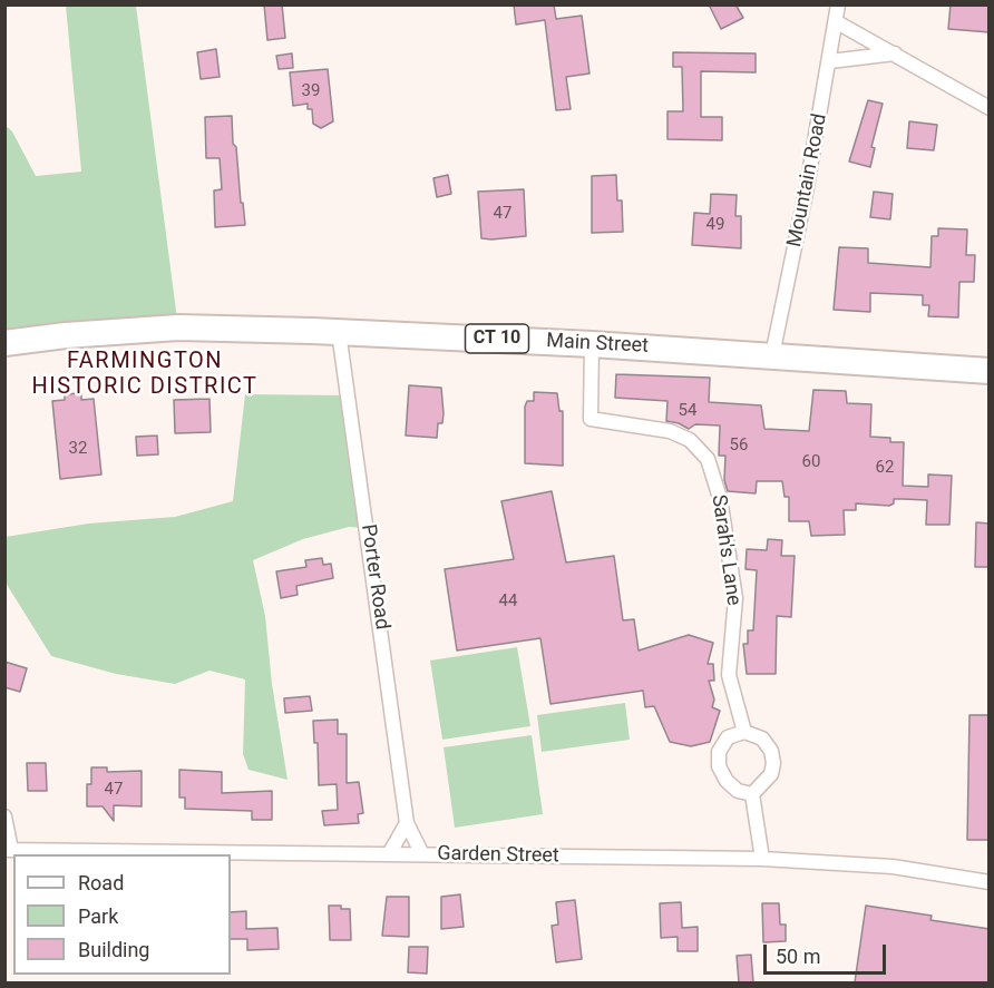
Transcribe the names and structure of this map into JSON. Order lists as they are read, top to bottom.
{
  "streets": {
    "highway": ["CT 10", "Main Street"],
    "street": [
      "Mountain Road",
      "Sarah's Lane",
      "Porter Road",
      "Garden Street"
    ]
  },
  "crossings": [
    ["Mountain Road", "Main Street"],
    ["Main Street", "Sarah's Lane"],
    ["Main Street", "Porter Road"],
    ["Porter Road", "Garden Street"]
  ],
  "districts": ["FARMINGTON HISTORIC DISTRICT"],
  "house_numbers": [
    "39",
    "47",
    "49",
    "54",
    "56",
    "32",
    "60",
    "62",
    "44",
    "47"
  ],
  "legend": ["Road", "Park", "Building"],
  "scale_bar": "50 m"
}
